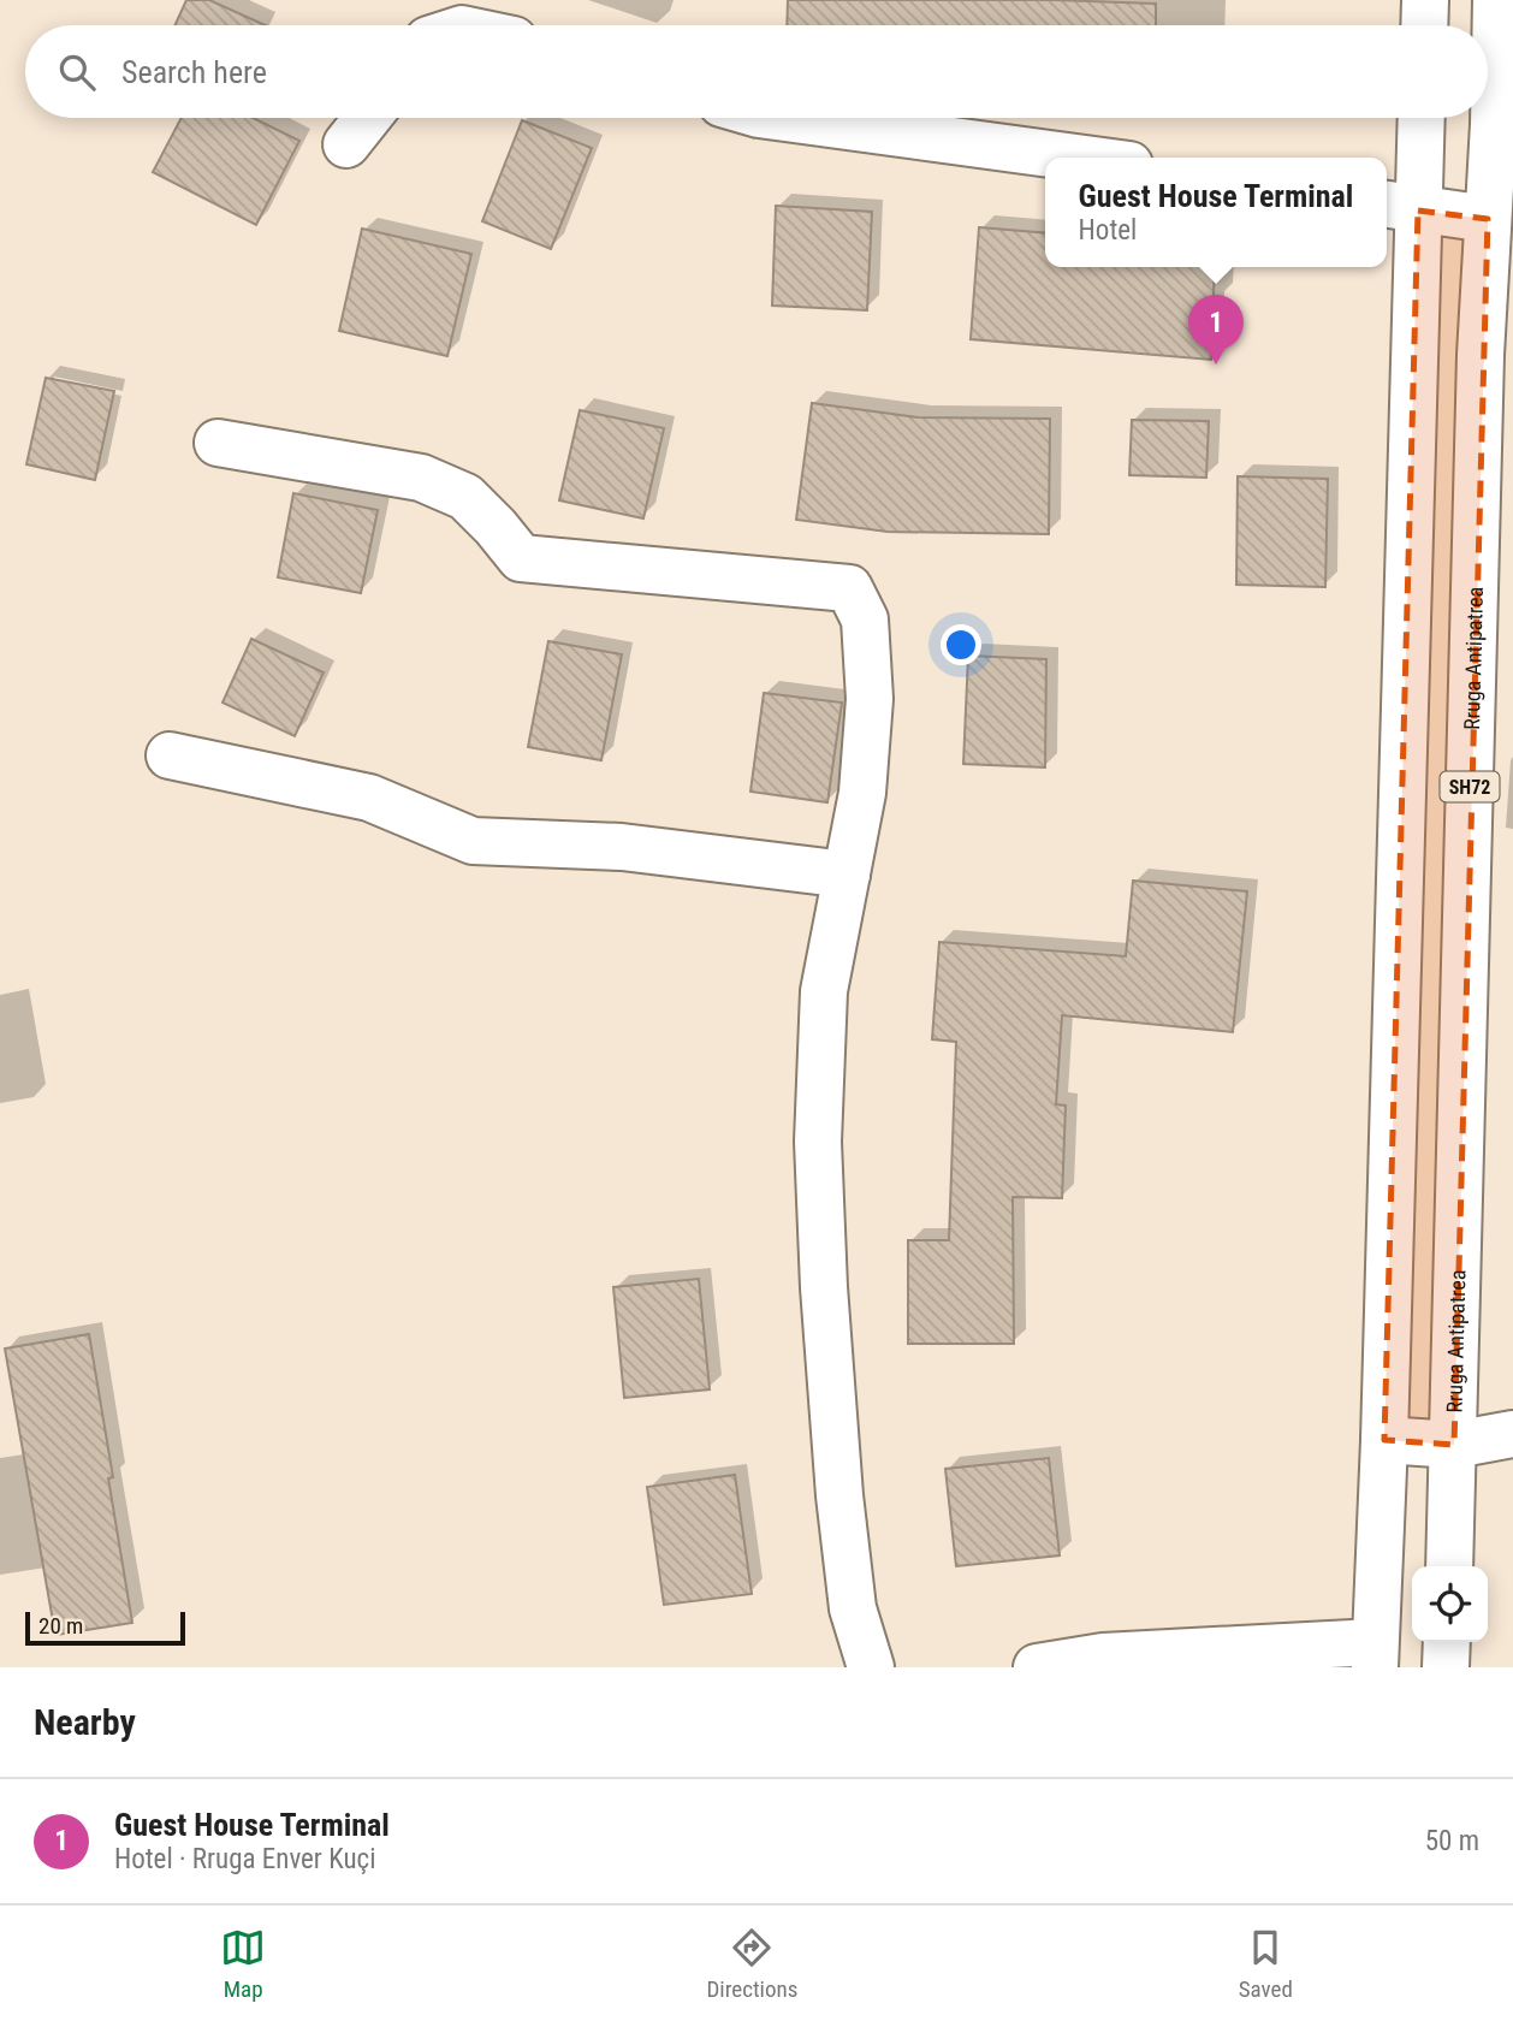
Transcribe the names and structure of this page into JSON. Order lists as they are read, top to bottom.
{
  "streets": {
    "street": ["Rruga Antipatrea", "SH72"]
  },
  "scale_bar": "20 m",
  "page": {
    "search": "Search here",
    "popup": ["Guest House Terminal", "Hotel"],
    "pins": "1",
    "scale": "20 m",
    "heading": "Nearby",
    "list": [
      {
        "mark": "1",
        "name": "Guest House Terminal",
        "note": "Hotel · Rruga Enver Kuçi",
        "value": "50 m"
      }
    ],
    "nav": ["Map", "Directions", "Saved"]
  }
}
